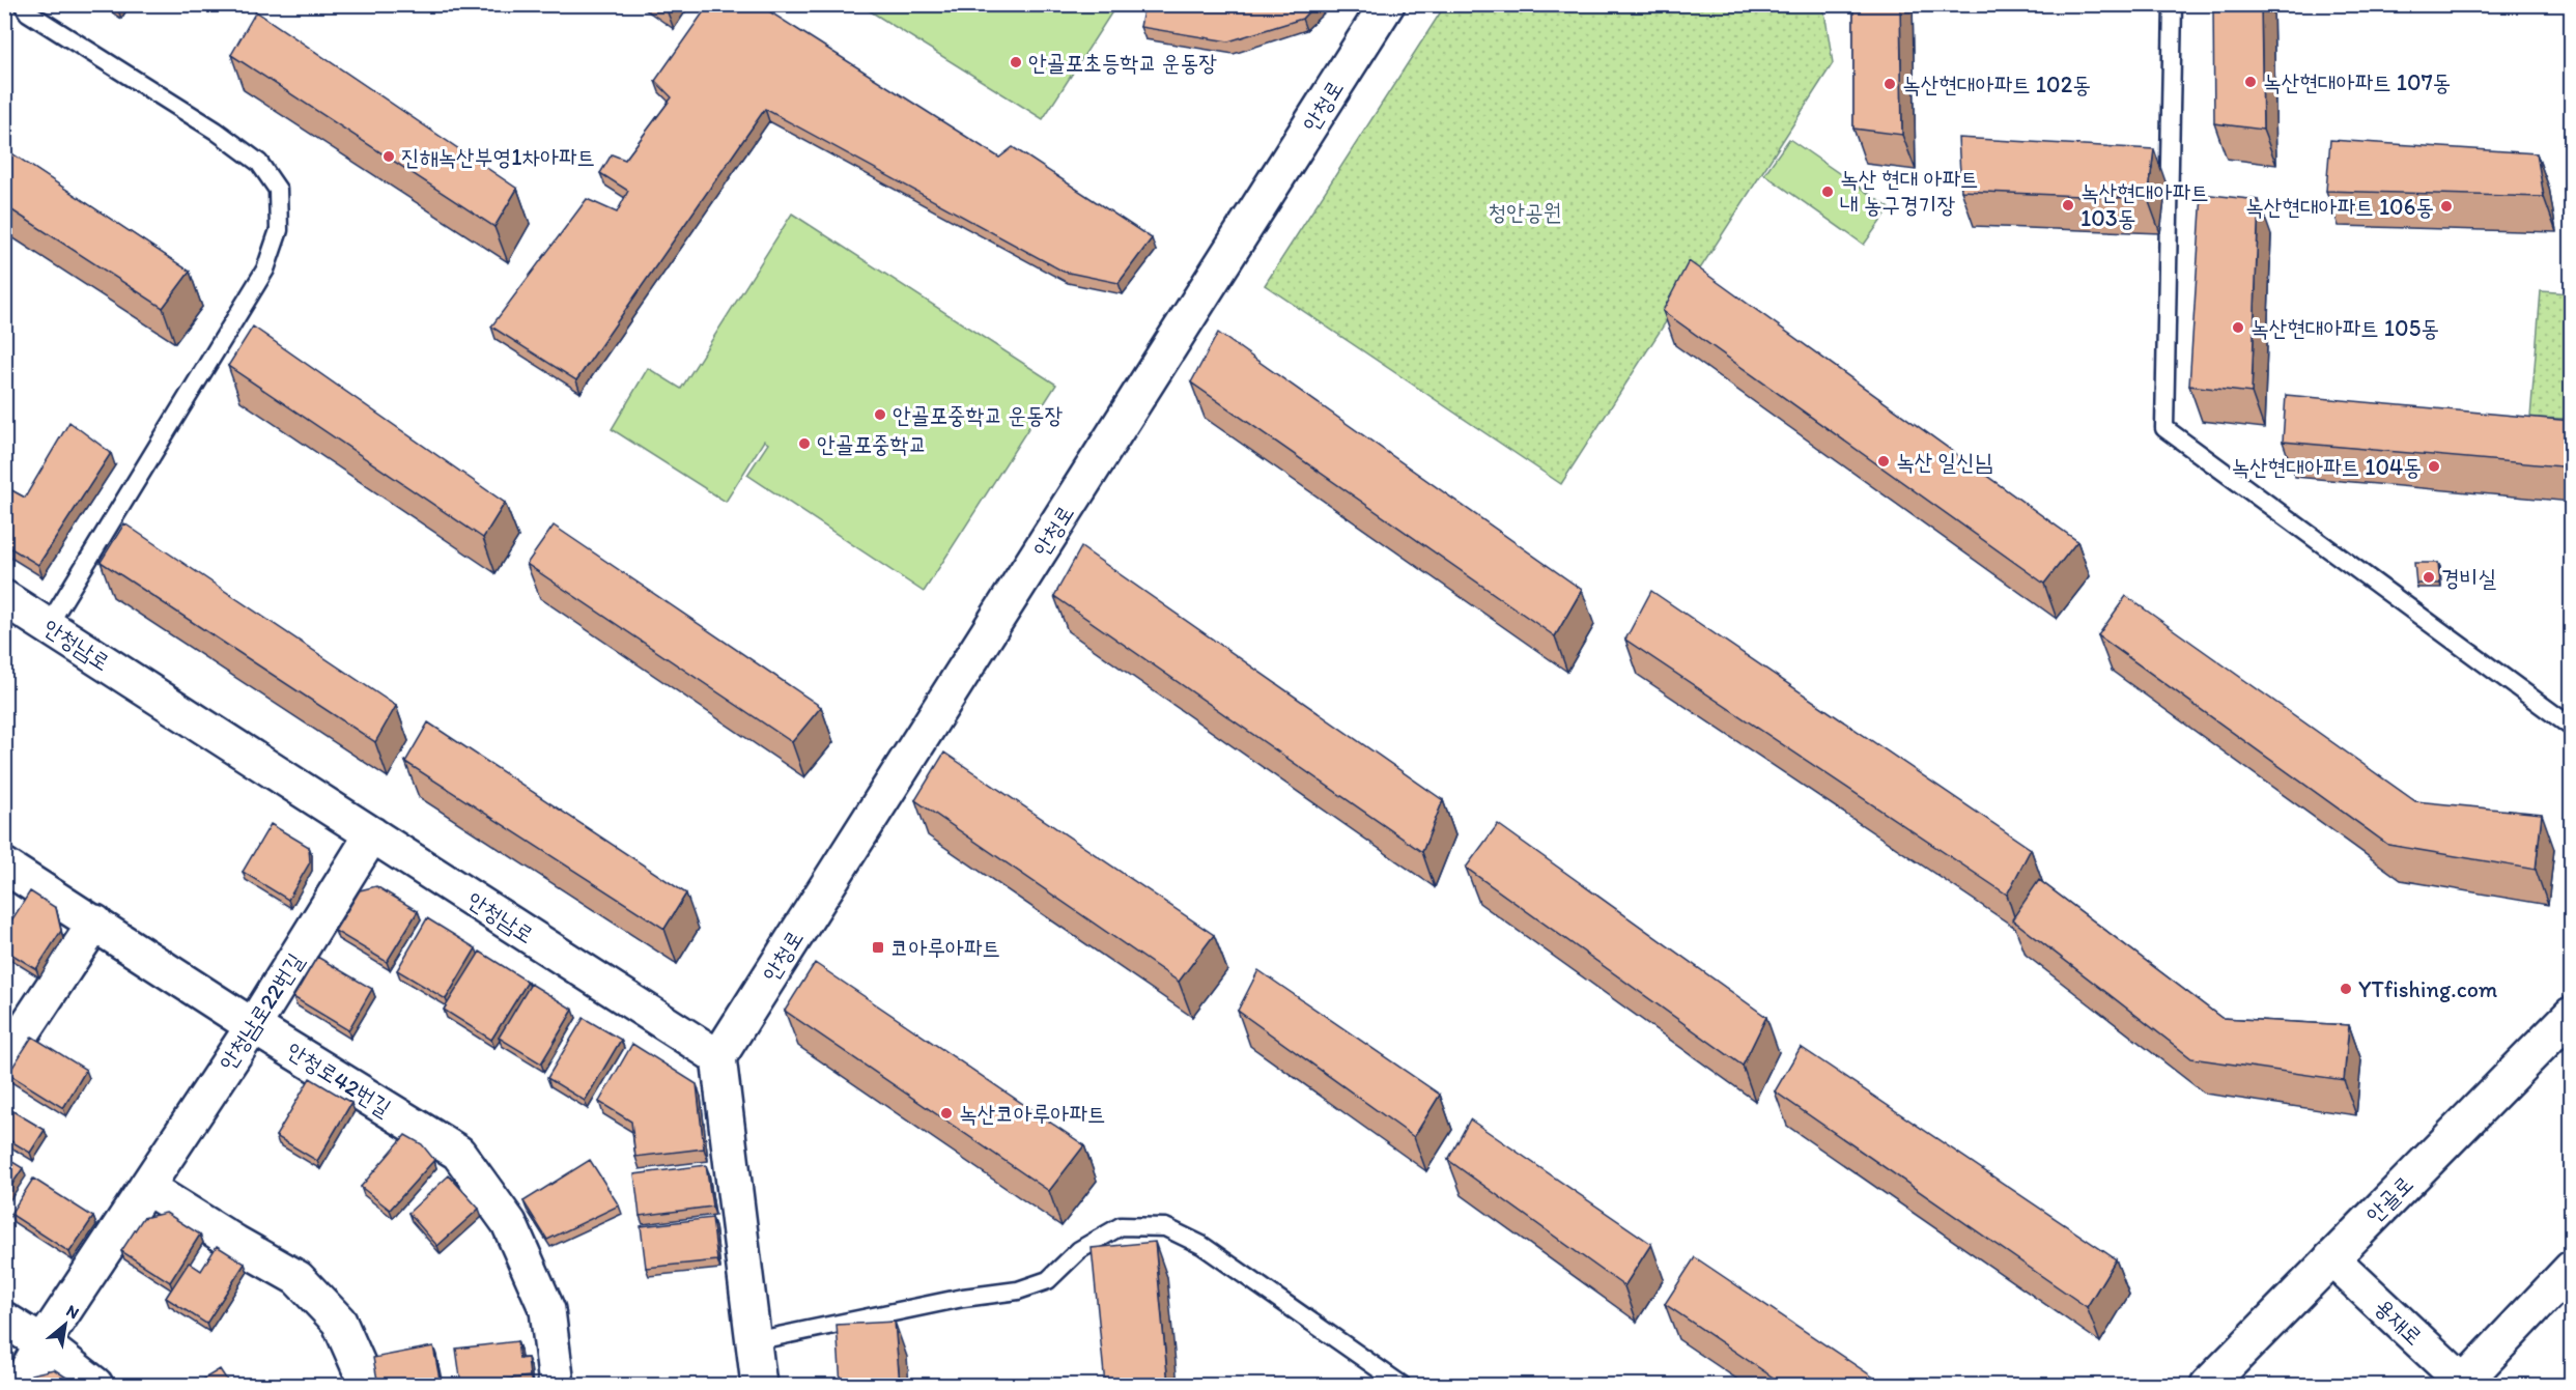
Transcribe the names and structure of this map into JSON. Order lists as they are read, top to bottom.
{
  "streets": {
    "street": [
      "안청로",
      "안청남로",
      "안청남로22번길",
      "안청로42번길",
      "안골로",
      "용재로"
    ]
  },
  "crossings": [
    ["안청로", "안청남로"],
    ["안청남로", "안청남로22번길"],
    ["안청남로22번길", "안청로42번길"],
    ["안골로", "용재로"]
  ],
  "parks": ["청안공원"],
  "places": {
    "other": [
      "안골포초등학교 운동장",
      "녹산현대아파트 107동",
      "녹산현대아파트 102동",
      "진해녹산부영1차아파트",
      "녹산 현대 아파트 내 농구경기장",
      "녹산현대아파트 103동",
      "녹산현대아파트 106동",
      "녹산현대아파트 105동",
      "안골포중학교 운동장",
      "안골포중학교",
      "녹산 일신님",
      "녹산현대아파트 104동",
      "경비실",
      "YTfishing.com",
      "녹산코아루아파트"
    ],
    "transit": ["코아루아파트"]
  },
  "north": "top right"
}
